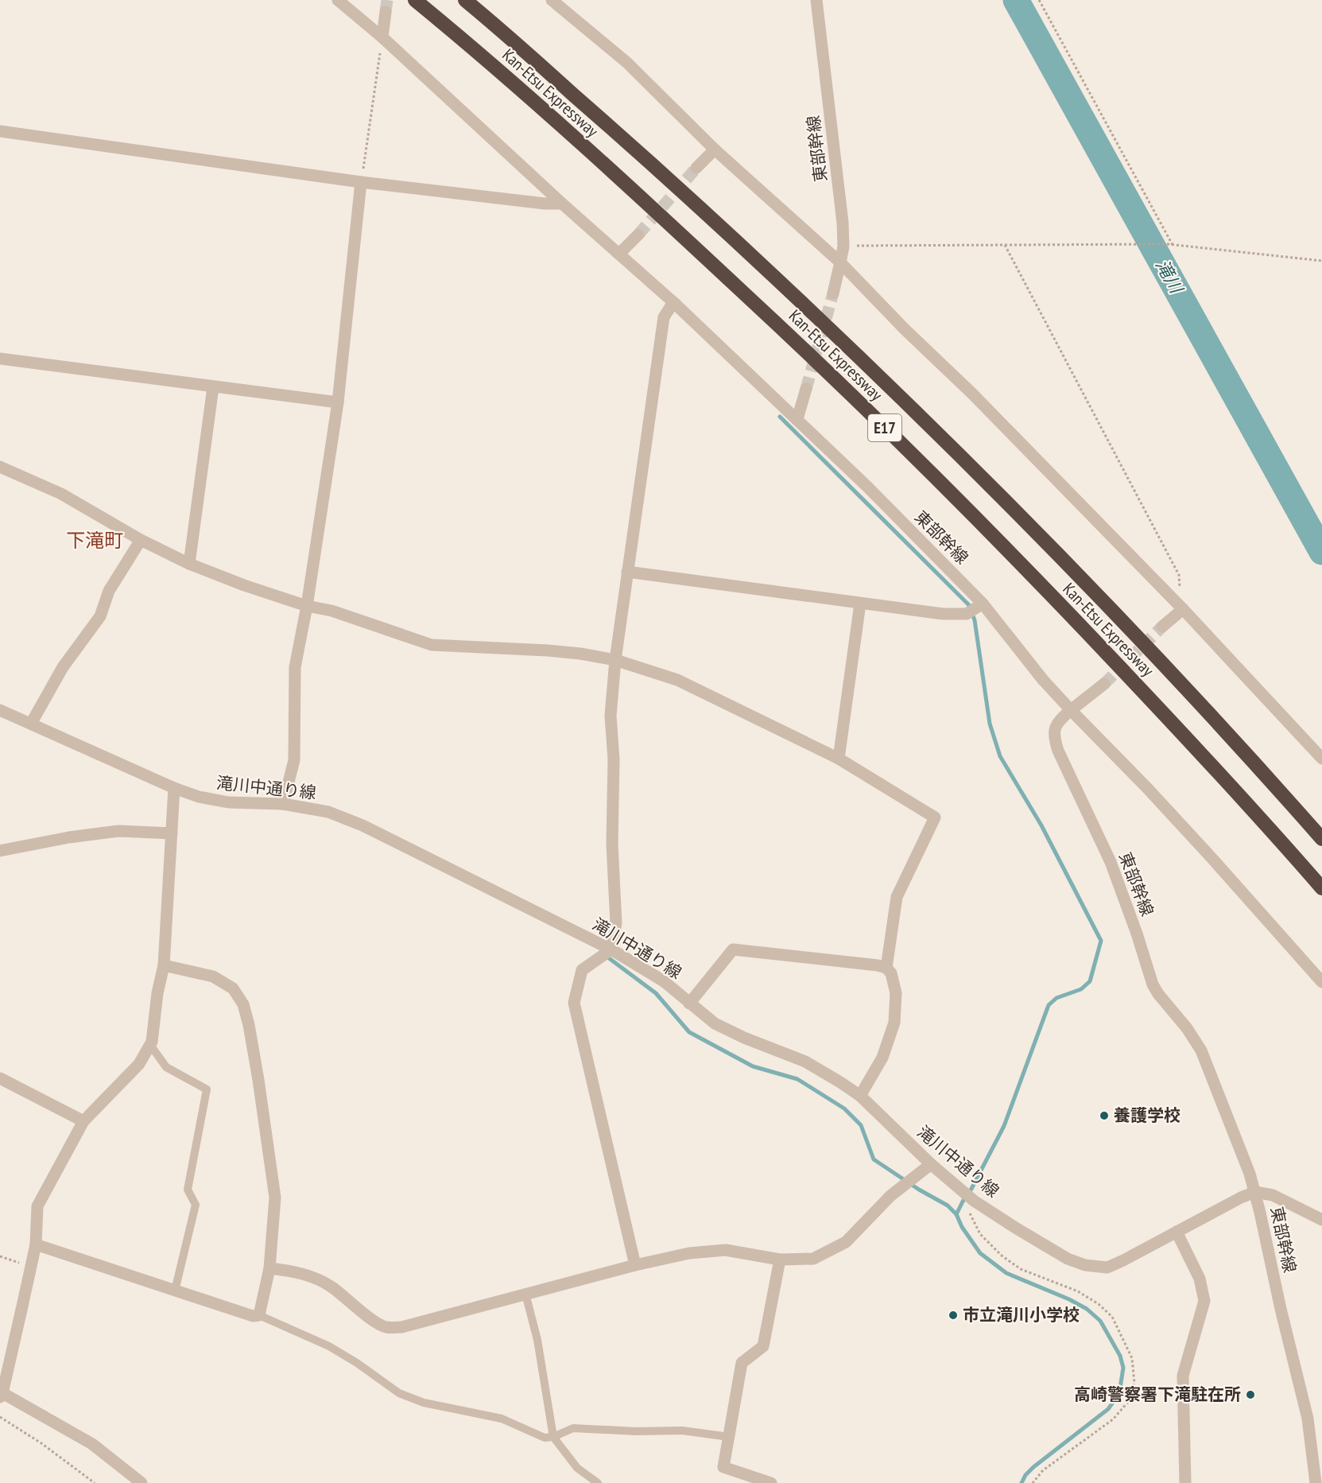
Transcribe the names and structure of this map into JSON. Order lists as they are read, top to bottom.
{
  "streets": {
    "highway": ["Kan-Etsu Expressway", "E17"],
    "street": ["東部幹線", "滝川中通り線"]
  },
  "crossings": [
    ["東部幹線", "滝川中通り線"]
  ],
  "districts": ["下滝町"],
  "water": ["滝川"],
  "places": ["養護学校", "市立滝川小学校", "高崎警察署下滝駐在所"]
}
